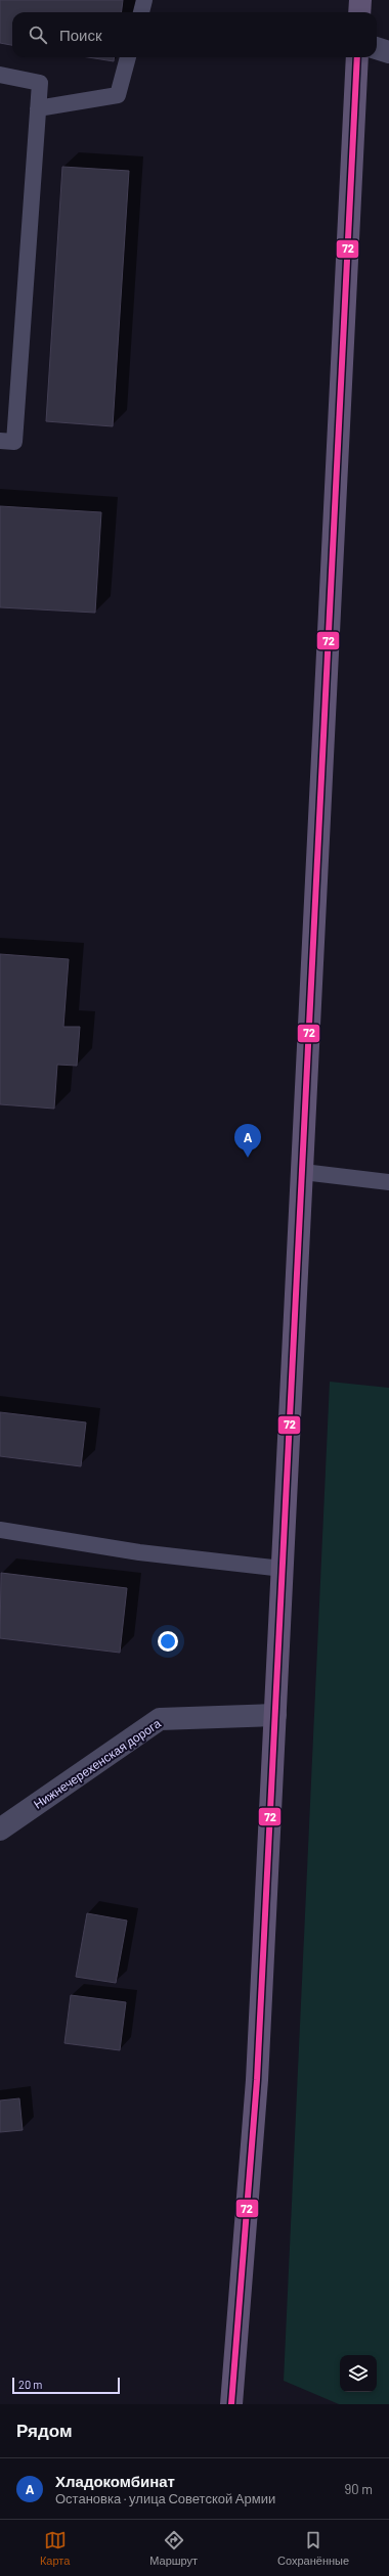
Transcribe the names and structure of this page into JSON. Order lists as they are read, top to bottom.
{
  "streets": {
    "street": ["Нижнечерехенская дорога"]
  },
  "lines": ["transit line 72"],
  "scale_bar": "20 m",
  "page": {
    "search": "Поиск",
    "pins": "A",
    "scale": "20 m",
    "heading": "Рядом",
    "list": [
      {
        "mark": "A",
        "name": "Хладокомбинат",
        "note": "Остановка · улица Советской Армии",
        "value": "90 m"
      }
    ],
    "nav": ["Карта", "Маршрут", "Сохранённые"]
  }
}
